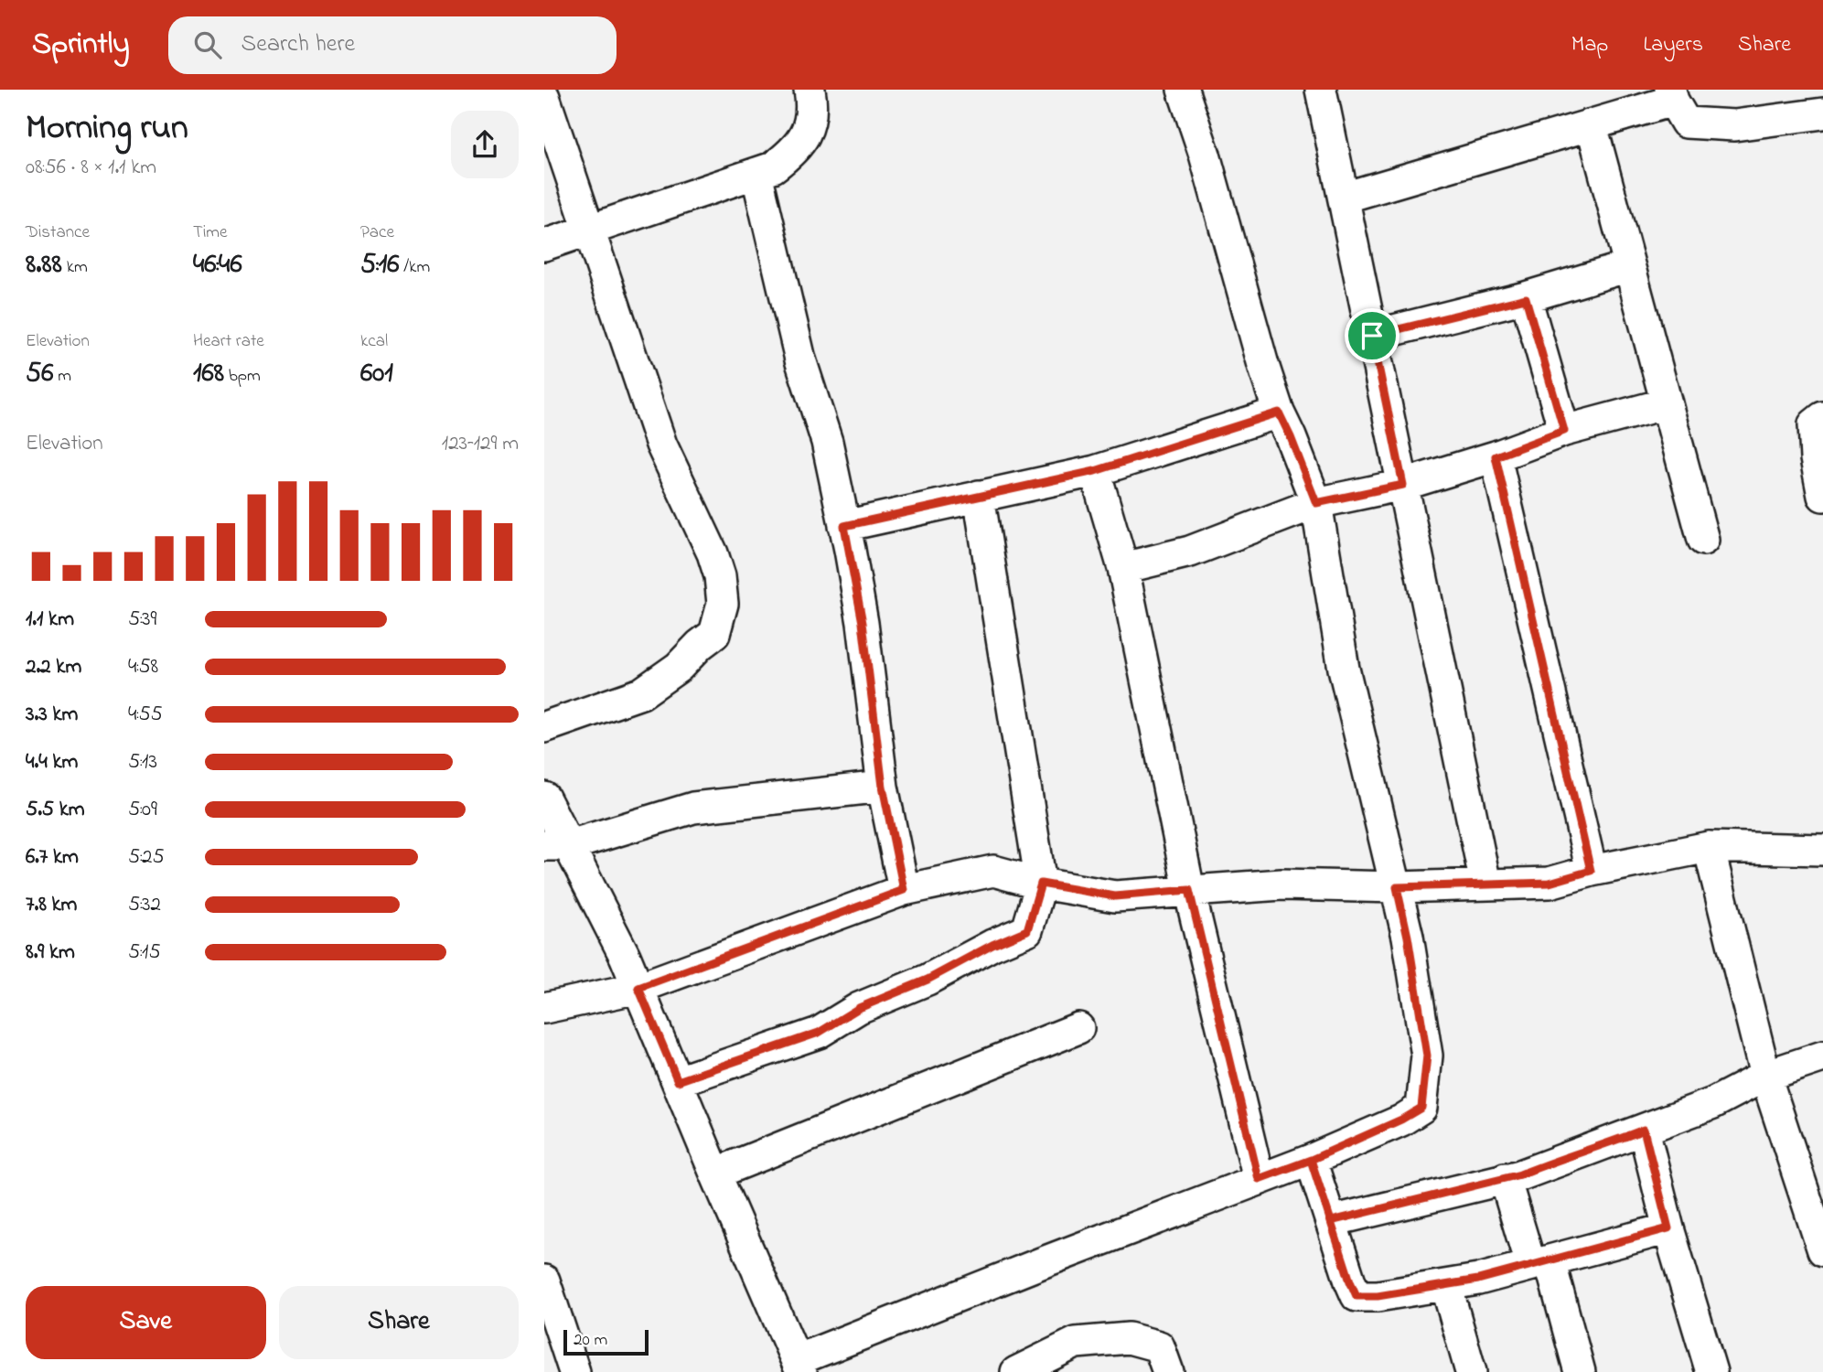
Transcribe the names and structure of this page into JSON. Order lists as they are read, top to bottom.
{
  "scale_bar": "20 m",
  "page": {
    "header": "Sprintly",
    "search": "Search here",
    "nav": ["Map", "Layers", "Share"],
    "heading": ["Morning run", "08:56 · 8 × 1.1 km"],
    "stats": [
      ["Distance", "8.88 km"],
      ["Time", "46:46"],
      ["Pace", "5:16 /km"],
      ["Elevation", "56 m"],
      ["Heart rate", "168 bpm"],
      ["kcal", "601"]
    ],
    "chart": ["Elevation", "123–129 m"],
    "list": [
      {
        "name": "1.1 km",
        "note": "5:39"
      },
      {
        "name": "2.2 km",
        "note": "4:58"
      },
      {
        "name": "3.3 km",
        "note": "4:55"
      },
      {
        "name": "4.4 km",
        "note": "5:13"
      },
      {
        "name": "5.5 km",
        "note": "5:09"
      },
      {
        "name": "6.7 km",
        "note": "5:25"
      },
      {
        "name": "7.8 km",
        "note": "5:32"
      },
      {
        "name": "8.9 km",
        "note": "5:15"
      }
    ],
    "buttons": ["Save", "Share"],
    "scale": "20 m"
  }
}
